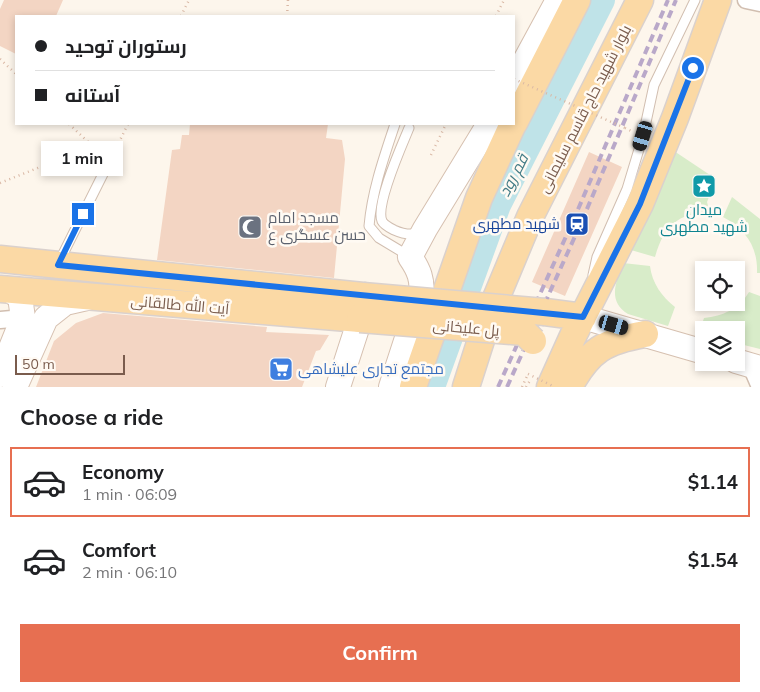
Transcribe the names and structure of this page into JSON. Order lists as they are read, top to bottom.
{
  "streets": {
    "main road": ["بلوار شهید حاج قاسم سلیمانی", "آیت الله طالقانی", "پل علیخانی"]
  },
  "crossings": [
    ["آیت الله طالقانی", "پل علیخانی"]
  ],
  "water": ["قم رود"],
  "places": {
    "place": ["میدان شهید مطهری"],
    "station": ["شهید مطهری"],
    "mosque": ["مسجد امام حسن عسگری ع"],
    "supermarket": ["مجتمع تجاری علیشاهی"]
  },
  "scale_bar": "50 m",
  "page": {
    "banner": ["رستوران توحید", "آستانه"],
    "bubble": "1 min",
    "scale": "50 m",
    "heading": "Choose a ride",
    "list": [
      {
        "name": "Economy",
        "note": "1 min · 06:09",
        "value": "$1.14"
      },
      {
        "name": "Comfort",
        "note": "2 min · 06:10",
        "value": "$1.54"
      }
    ],
    "buttons": "Confirm"
  }
}
